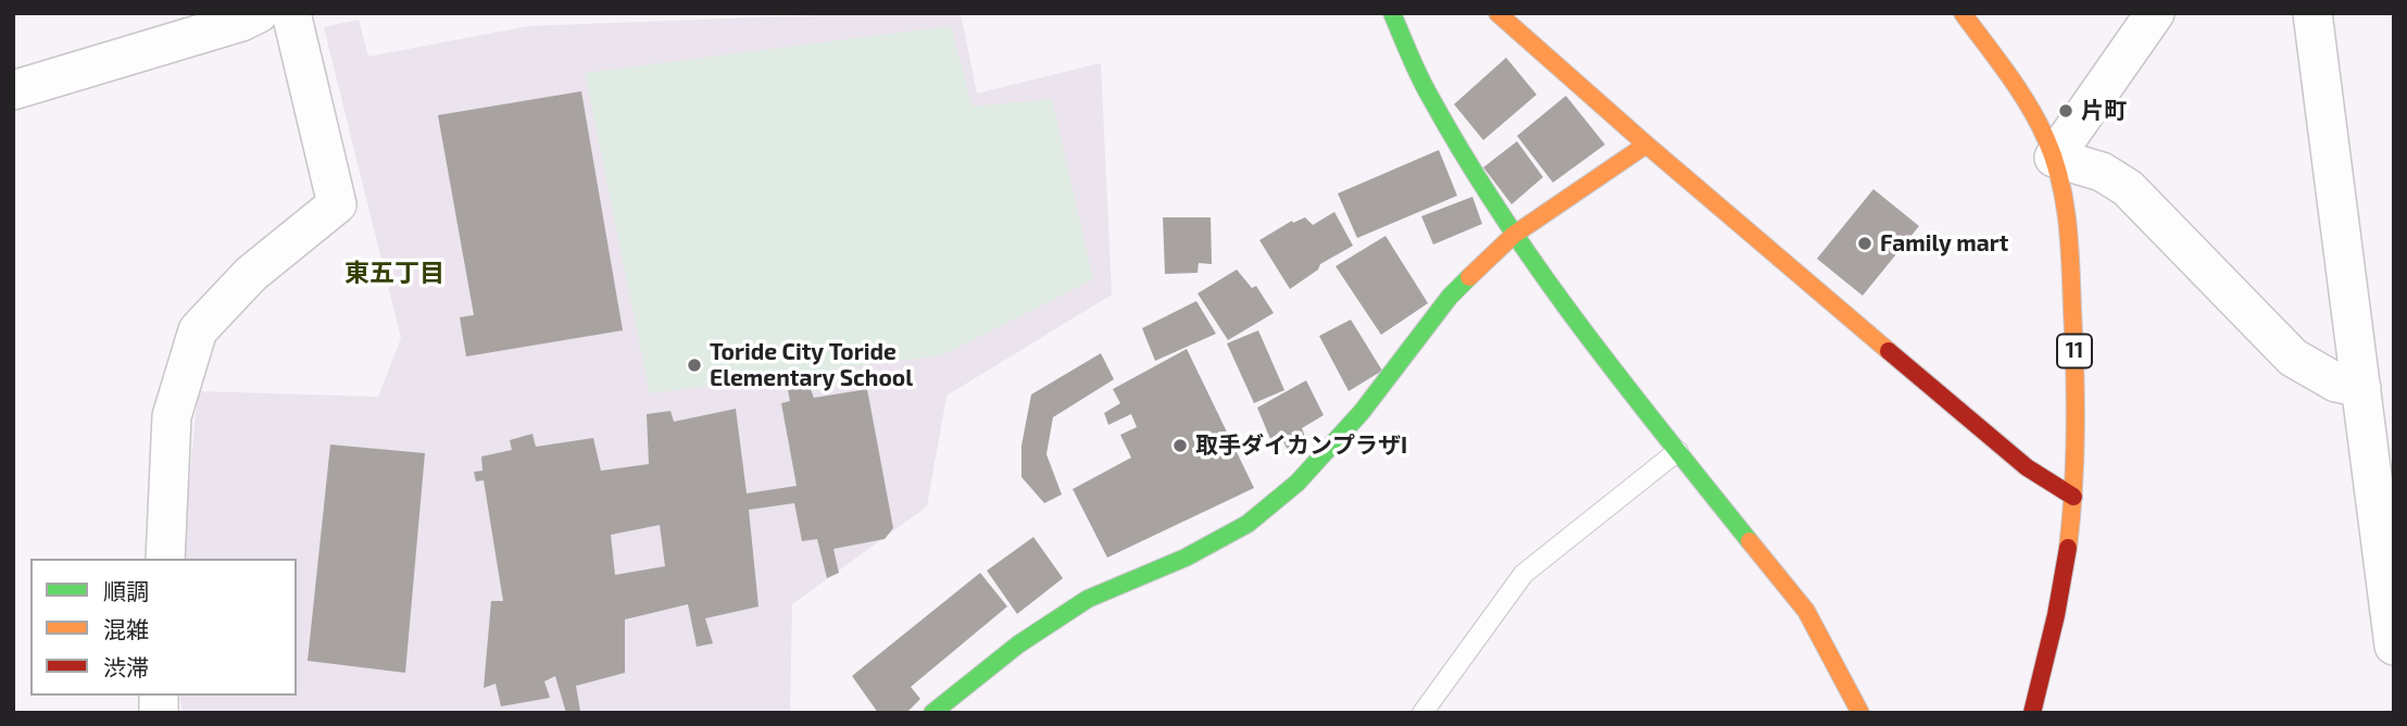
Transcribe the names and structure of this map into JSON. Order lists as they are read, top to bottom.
{
  "streets": {
    "street": ["11"]
  },
  "districts": ["東五丁目"],
  "places": [
    "片町",
    "Family mart",
    "Toride City Toride Elementary School",
    "取手ダイカンプラザI"
  ],
  "legend": ["順調", "混雑", "渋滞"]
}
